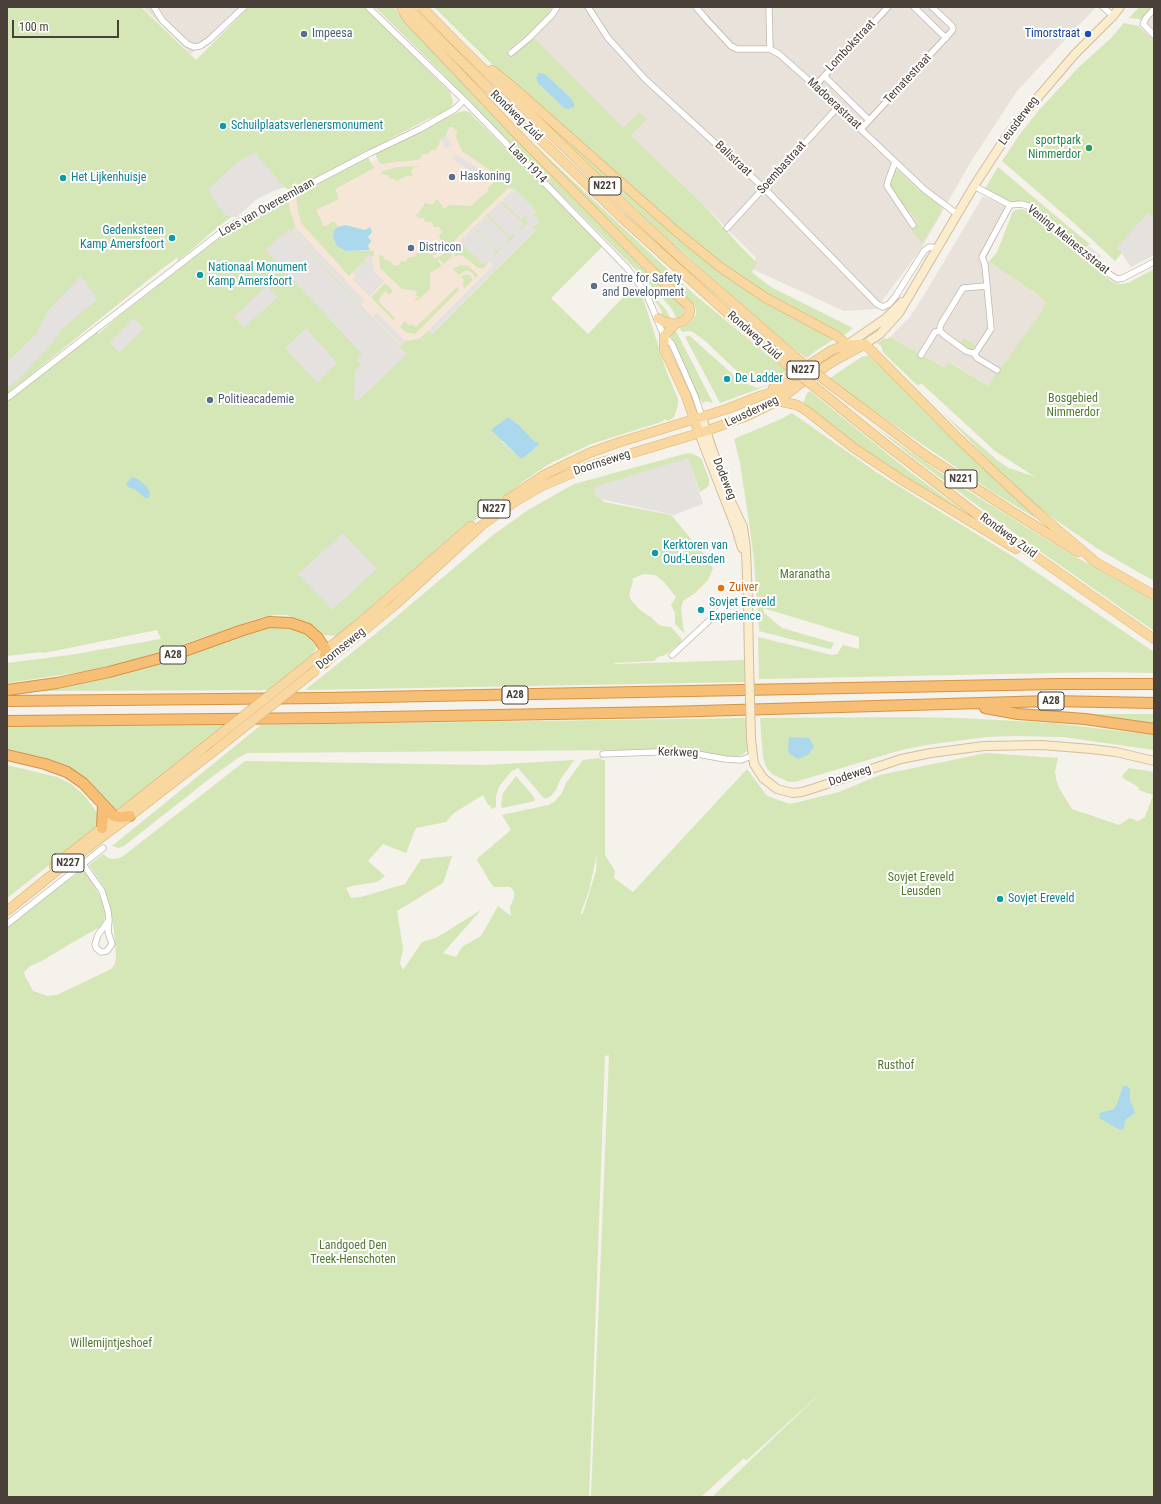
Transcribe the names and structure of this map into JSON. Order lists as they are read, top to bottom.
{
  "streets": {
    "highway": ["A28"],
    "main road": [
      "Rondweg Zuid",
      "Leusderweg",
      "Laan 1914",
      "N221",
      "N227",
      "Doornseweg",
      "Dodeweg"
    ],
    "street": [
      "Lombokstraat",
      "Ternatestraat",
      "Madoerastraat",
      "Balistraat",
      "Soembastraat",
      "Loes van Overeemlaan",
      "Vening Meineszstraat",
      "Kerkweg"
    ]
  },
  "crossings": [
    ["Lombokstraat", "Madoerastraat"],
    ["Ternatestraat", "Madoerastraat"],
    ["Madoerastraat", "Leusderweg"],
    ["Madoerastraat", "Soembastraat"],
    ["Rondweg Zuid", "N221"],
    ["Leusderweg", "Balistraat"],
    ["Leusderweg", "Laan 1914"],
    ["Leusderweg", "N221"],
    ["Leusderweg", "Vening Meineszstraat"],
    ["Leusderweg", "Doornseweg"],
    ["Leusderweg", "Dodeweg"],
    ["Balistraat", "Soembastraat"],
    ["Laan 1914", "N221"],
    ["Laan 1914", "Loes van Overeemlaan"],
    ["Laan 1914", "Doornseweg"],
    ["Laan 1914", "Dodeweg"],
    ["Doornseweg", "Dodeweg"],
    ["Doornseweg", "A28"],
    ["Dodeweg", "Kerkweg"]
  ],
  "parks": [
    "Bosgebied Nimmerdor",
    "Maranatha",
    "Sovjet Ereveld Leusden",
    "Rusthof",
    "Landgoed Den Treek-Henschoten",
    "Willemijntjeshoef"
  ],
  "places": [
    "Impeesa",
    "Timorstraat",
    "Schuilplaatsverlenersmonument",
    "sportpark Nimmerdor",
    "Haskoning",
    "Het Lijkenhuisje",
    "Gedenksteen Kamp Amersfoort",
    "Districon",
    "Nationaal Monument Kamp Amersfoort",
    "Centre for Safety and Development",
    "De Ladder",
    "Politieacademie",
    "Kerktoren van Oud-Leusden",
    "Zuiver",
    "Sovjet Ereveld Experience",
    "Sovjet Ereveld"
  ],
  "scale_bar": "100 m"
}
